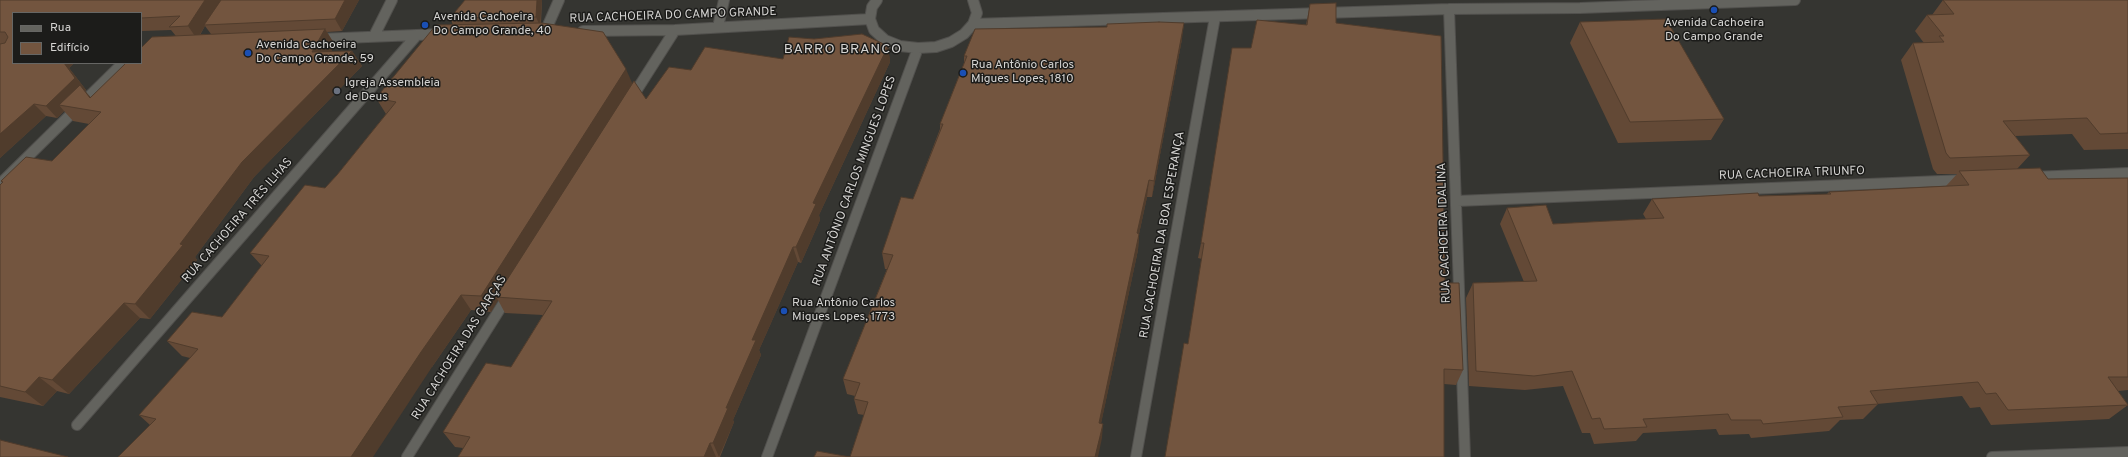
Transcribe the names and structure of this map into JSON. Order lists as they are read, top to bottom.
{
  "streets": {
    "street": [
      "RUA CACHOEIRA DO CAMPO GRANDE",
      "RUA CACHOEIRA TRIUNFO",
      "RUA ANTÔNIO CARLOS MINGUES LOPES",
      "RUA CACHOEIRA TRÊS ILHAS",
      "RUA CACHOEIRA IDALINA",
      "RUA CACHOEIRA DA BOA ESPERANÇA",
      "RUA CACHOEIRA DAS GARÇAS"
    ]
  },
  "crossings": [
    ["RUA CACHOEIRA TRIUNFO", "RUA CACHOEIRA IDALINA"]
  ],
  "districts": ["BARRO BRANCO"],
  "places": [
    "Avenida Cachoeira Do Campo Grande",
    "Avenida Cachoeira Do Campo Grande, 40",
    "Avenida Cachoeira Do Campo Grande, 59",
    "Rua Antônio Carlos Migues Lopes, 1810",
    "Igreja Assembleia de Deus",
    "Rua Antônio Carlos Migues Lopes, 1773"
  ],
  "legend": ["Rua", "Edifício"]
}
